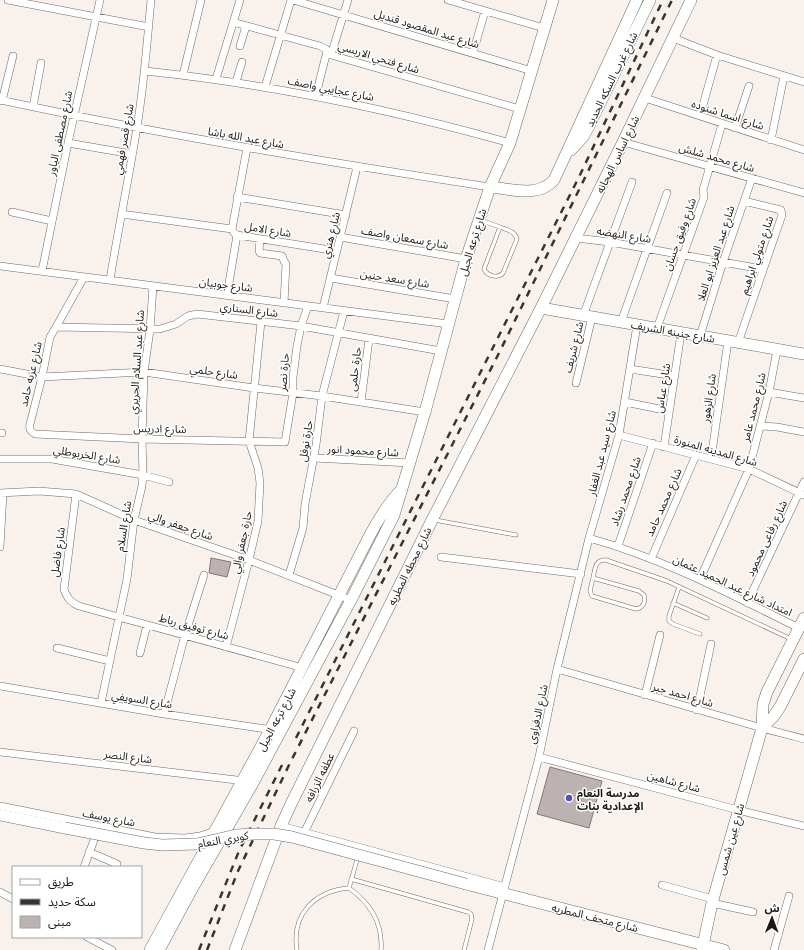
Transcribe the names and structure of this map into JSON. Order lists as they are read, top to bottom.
{
  "streets": {
    "street": [
      "شارع عبد المقصود قنديل",
      "شارع فتحي الاربسي",
      "شارع غرب السكه الحديد",
      "شارع عجايبي واصف",
      "شارع اسما شنوده",
      "شارع مصطفى الياور",
      "شارع عبد الله باشا",
      "شارع قصر فهمي",
      "شارع اساس الهجانه",
      "شارع محمد شلش",
      "شارع الامل",
      "شارع النهضه",
      "شارع وفيق حسان",
      "شارع هنري",
      "شارع سمعان واصف",
      "شارع ترعه الجبل",
      "شارع عبد العزيز ابو العلا",
      "شارع متولي ابراهيم",
      "شارع سعد حنين",
      "شارع جوبيان",
      "شارع السناري",
      "شارع جنينه الشريف",
      "شارع شريف",
      "شارع عبد السلام الحريري",
      "حارة حلمى",
      "شارع حلمي",
      "حارة نصر",
      "شارع عزبه حامد",
      "شارع عباس",
      "شارع الزهور",
      "شارع محمد عامر",
      "شارع ادريس",
      "حارة نوفل",
      "شارع محمود انور",
      "شارع المدينه المنورة",
      "شارع سيد عبد الغفار",
      "شارع الخربوطلي",
      "شارع محمد رشاد",
      "شارع محمد حامد",
      "شارع جعفر والي",
      "شارع السلام",
      "شارع رفاعى محمود",
      "حارة جعفر والي",
      "شارع فاضل",
      "شارع محطه المطريه",
      "امتداد شارع عبد الحميد عثمان",
      "شارع توفيق رباط",
      "شارع احمد جبر",
      "شارع السويفي",
      "شارع الدفراوى",
      "شارع النصر",
      "عطفه الزرافه",
      "شارع شاهين",
      "شارع يوسف",
      "كوبري النعام",
      "شارع عين شمس",
      "شارع متحف المطريه"
    ]
  },
  "crossings": [
    ["شارع عبد المقصود قنديل", "شارع ترعه الجبل"],
    ["شارع فتحي الاربسي", "شارع ترعه الجبل"],
    ["شارع غرب السكه الحديد", "شارع عبد الله باشا"],
    ["شارع غرب السكه الحديد", "شارع ترعه الجبل"],
    ["شارع عجايبي واصف", "شارع قصر فهمي"],
    ["شارع عجايبي واصف", "شارع ترعه الجبل"],
    ["شارع اسما شنوده", "شارع اساس الهجانه"],
    ["شارع اسما شنوده", "شارع وفيق حسان"],
    ["شارع مصطفى الياور", "شارع عبد الله باشا"],
    ["شارع مصطفى الياور", "شارع جوبيان"],
    ["شارع عبد الله باشا", "شارع قصر فهمي"],
    ["شارع عبد الله باشا", "شارع الامل"],
    ["شارع عبد الله باشا", "شارع هنري"],
    ["شارع عبد الله باشا", "شارع ترعه الجبل"],
    ["شارع قصر فهمي", "شارع جوبيان"],
    ["شارع اساس الهجانه", "شارع محمد شلش"],
    ["شارع اساس الهجانه", "شارع النهضه"],
    ["شارع اساس الهجانه", "شارع جنينه الشريف"],
    ["شارع اساس الهجانه", "شارع محطه المطريه"],
    ["شارع محمد شلش", "شارع وفيق حسان"],
    ["شارع محمد شلش", "شارع عبد العزيز ابو العلا"],
    ["شارع الامل", "شارع هنري"],
    ["شارع النهضه", "شارع وفيق حسان"],
    ["شارع النهضه", "شارع عبد العزيز ابو العلا"],
    ["شارع النهضه", "شارع متولي ابراهيم"],
    ["شارع النهضه", "شارع شريف"],
    ["شارع وفيق حسان", "شارع جنينه الشريف"],
    ["شارع هنري", "شارع سمعان واصف"],
    ["شارع هنري", "شارع سعد حنين"],
    ["شارع هنري", "شارع جوبيان"],
    ["شارع سمعان واصف", "شارع ترعه الجبل"],
    ["شارع ترعه الجبل", "شارع سعد حنين"],
    ["شارع ترعه الجبل", "شارع جوبيان"],
    ["شارع ترعه الجبل", "شارع السناري"],
    ["شارع ترعه الجبل", "شارع حلمي"],
    ["شارع ترعه الجبل", "شارع محمود انور"],
    ["شارع ترعه الجبل", "شارع جعفر والي"],
    ["شارع ترعه الجبل", "شارع توفيق رباط"],
    ["شارع ترعه الجبل", "شارع السويفي"],
    ["شارع ترعه الجبل", "شارع النصر"],
    ["شارع ترعه الجبل", "شارع يوسف"],
    ["شارع عبد العزيز ابو العلا", "شارع متولي ابراهيم"],
    ["شارع عبد العزيز ابو العلا", "شارع جنينه الشريف"],
    ["شارع متولي ابراهيم", "شارع جنينه الشريف"],
    ["شارع متولي ابراهيم", "شارع الزهور"],
    ["شارع جوبيان", "شارع عبد السلام الحريري"],
    ["شارع جوبيان", "حارة نصر"],
    ["شارع جوبيان", "شارع عزبه حامد"],
    ["شارع جوبيان", "حارة نوفل"],
    ["شارع السناري", "شارع عبد السلام الحريري"],
    ["شارع السناري", "حارة حلمى"],
    ["شارع السناري", "حارة نصر"],
    ["شارع السناري", "شارع عزبه حامد"],
    ["شارع السناري", "حارة نوفل"],
    ["شارع جنينه الشريف", "شارع شريف"],
    ["شارع جنينه الشريف", "شارع عباس"],
    ["شارع جنينه الشريف", "شارع الزهور"],
    ["شارع جنينه الشريف", "شارع محمد عامر"],
    ["شارع جنينه الشريف", "شارع سيد عبد الغفار"],
    ["شارع جنينه الشريف", "شارع محطه المطريه"],
    ["شارع عبد السلام الحريري", "شارع حلمي"],
    ["شارع عبد السلام الحريري", "شارع ادريس"],
    ["شارع عبد السلام الحريري", "شارع السلام"],
    ["حارة حلمى", "شارع حلمي"],
    ["شارع حلمي", "حارة نصر"],
    ["شارع حلمي", "شارع عزبه حامد"],
    ["شارع حلمي", "حارة نوفل"],
    ["حارة نصر", "شارع ادريس"],
    ["شارع عزبه حامد", "شارع ادريس"],
    ["شارع عباس", "شارع المدينه المنورة"],
    ["شارع الزهور", "شارع المدينه المنورة"],
    ["شارع محمد عامر", "شارع المدينه المنورة"],
    ["شارع محمد عامر", "امتداد شارع عبد الحميد عثمان"],
    ["شارع ادريس", "شارع السلام"],
    ["شارع ادريس", "حارة جعفر والي"],
    ["حارة نوفل", "شارع محمود انور"],
    ["حارة نوفل", "شارع جعفر والي"],
    ["شارع المدينه المنورة", "شارع سيد عبد الغفار"],
    ["شارع المدينه المنورة", "شارع محمد رشاد"],
    ["شارع المدينه المنورة", "شارع محمد حامد"],
    ["شارع المدينه المنورة", "شارع رفاعى محمود"],
    ["شارع سيد عبد الغفار", "امتداد شارع عبد الحميد عثمان"],
    ["شارع سيد عبد الغفار", "شارع الدفراوى"],
    ["شارع الخربوطلي", "شارع السلام"],
    ["شارع محمد رشاد", "امتداد شارع عبد الحميد عثمان"],
    ["شارع محمد حامد", "امتداد شارع عبد الحميد عثمان"],
    ["شارع جعفر والي", "شارع السلام"],
    ["شارع جعفر والي", "حارة جعفر والي"],
    ["شارع جعفر والي", "شارع فاضل"],
    ["شارع السلام", "شارع توفيق رباط"],
    ["شارع السلام", "شارع السويفي"],
    ["شارع رفاعى محمود", "امتداد شارع عبد الحميد عثمان"],
    ["حارة جعفر والي", "شارع توفيق رباط"],
    ["شارع فاضل", "شارع توفيق رباط"],
    ["شارع محطه المطريه", "شارع متحف المطريه"],
    ["امتداد شارع عبد الحميد عثمان", "شارع الدفراوى"],
    ["امتداد شارع عبد الحميد عثمان", "شارع عين شمس"],
    ["شارع احمد جبر", "شارع الدفراوى"],
    ["شارع احمد جبر", "شارع عين شمس"],
    ["شارع الدفراوى", "شارع شاهين"],
    ["شارع الدفراوى", "شارع متحف المطريه"],
    ["عطفه الزرافه", "شارع متحف المطريه"],
    ["شارع شاهين", "شارع عين شمس"],
    ["كوبري النعام", "شارع متحف المطريه"],
    ["شارع عين شمس", "شارع متحف المطريه"]
  ],
  "places": ["مدرسة النعام الإعدادية بنات"],
  "legend": ["طريق", "سكة حديد", "مبنى"],
  "north": "top"
}
